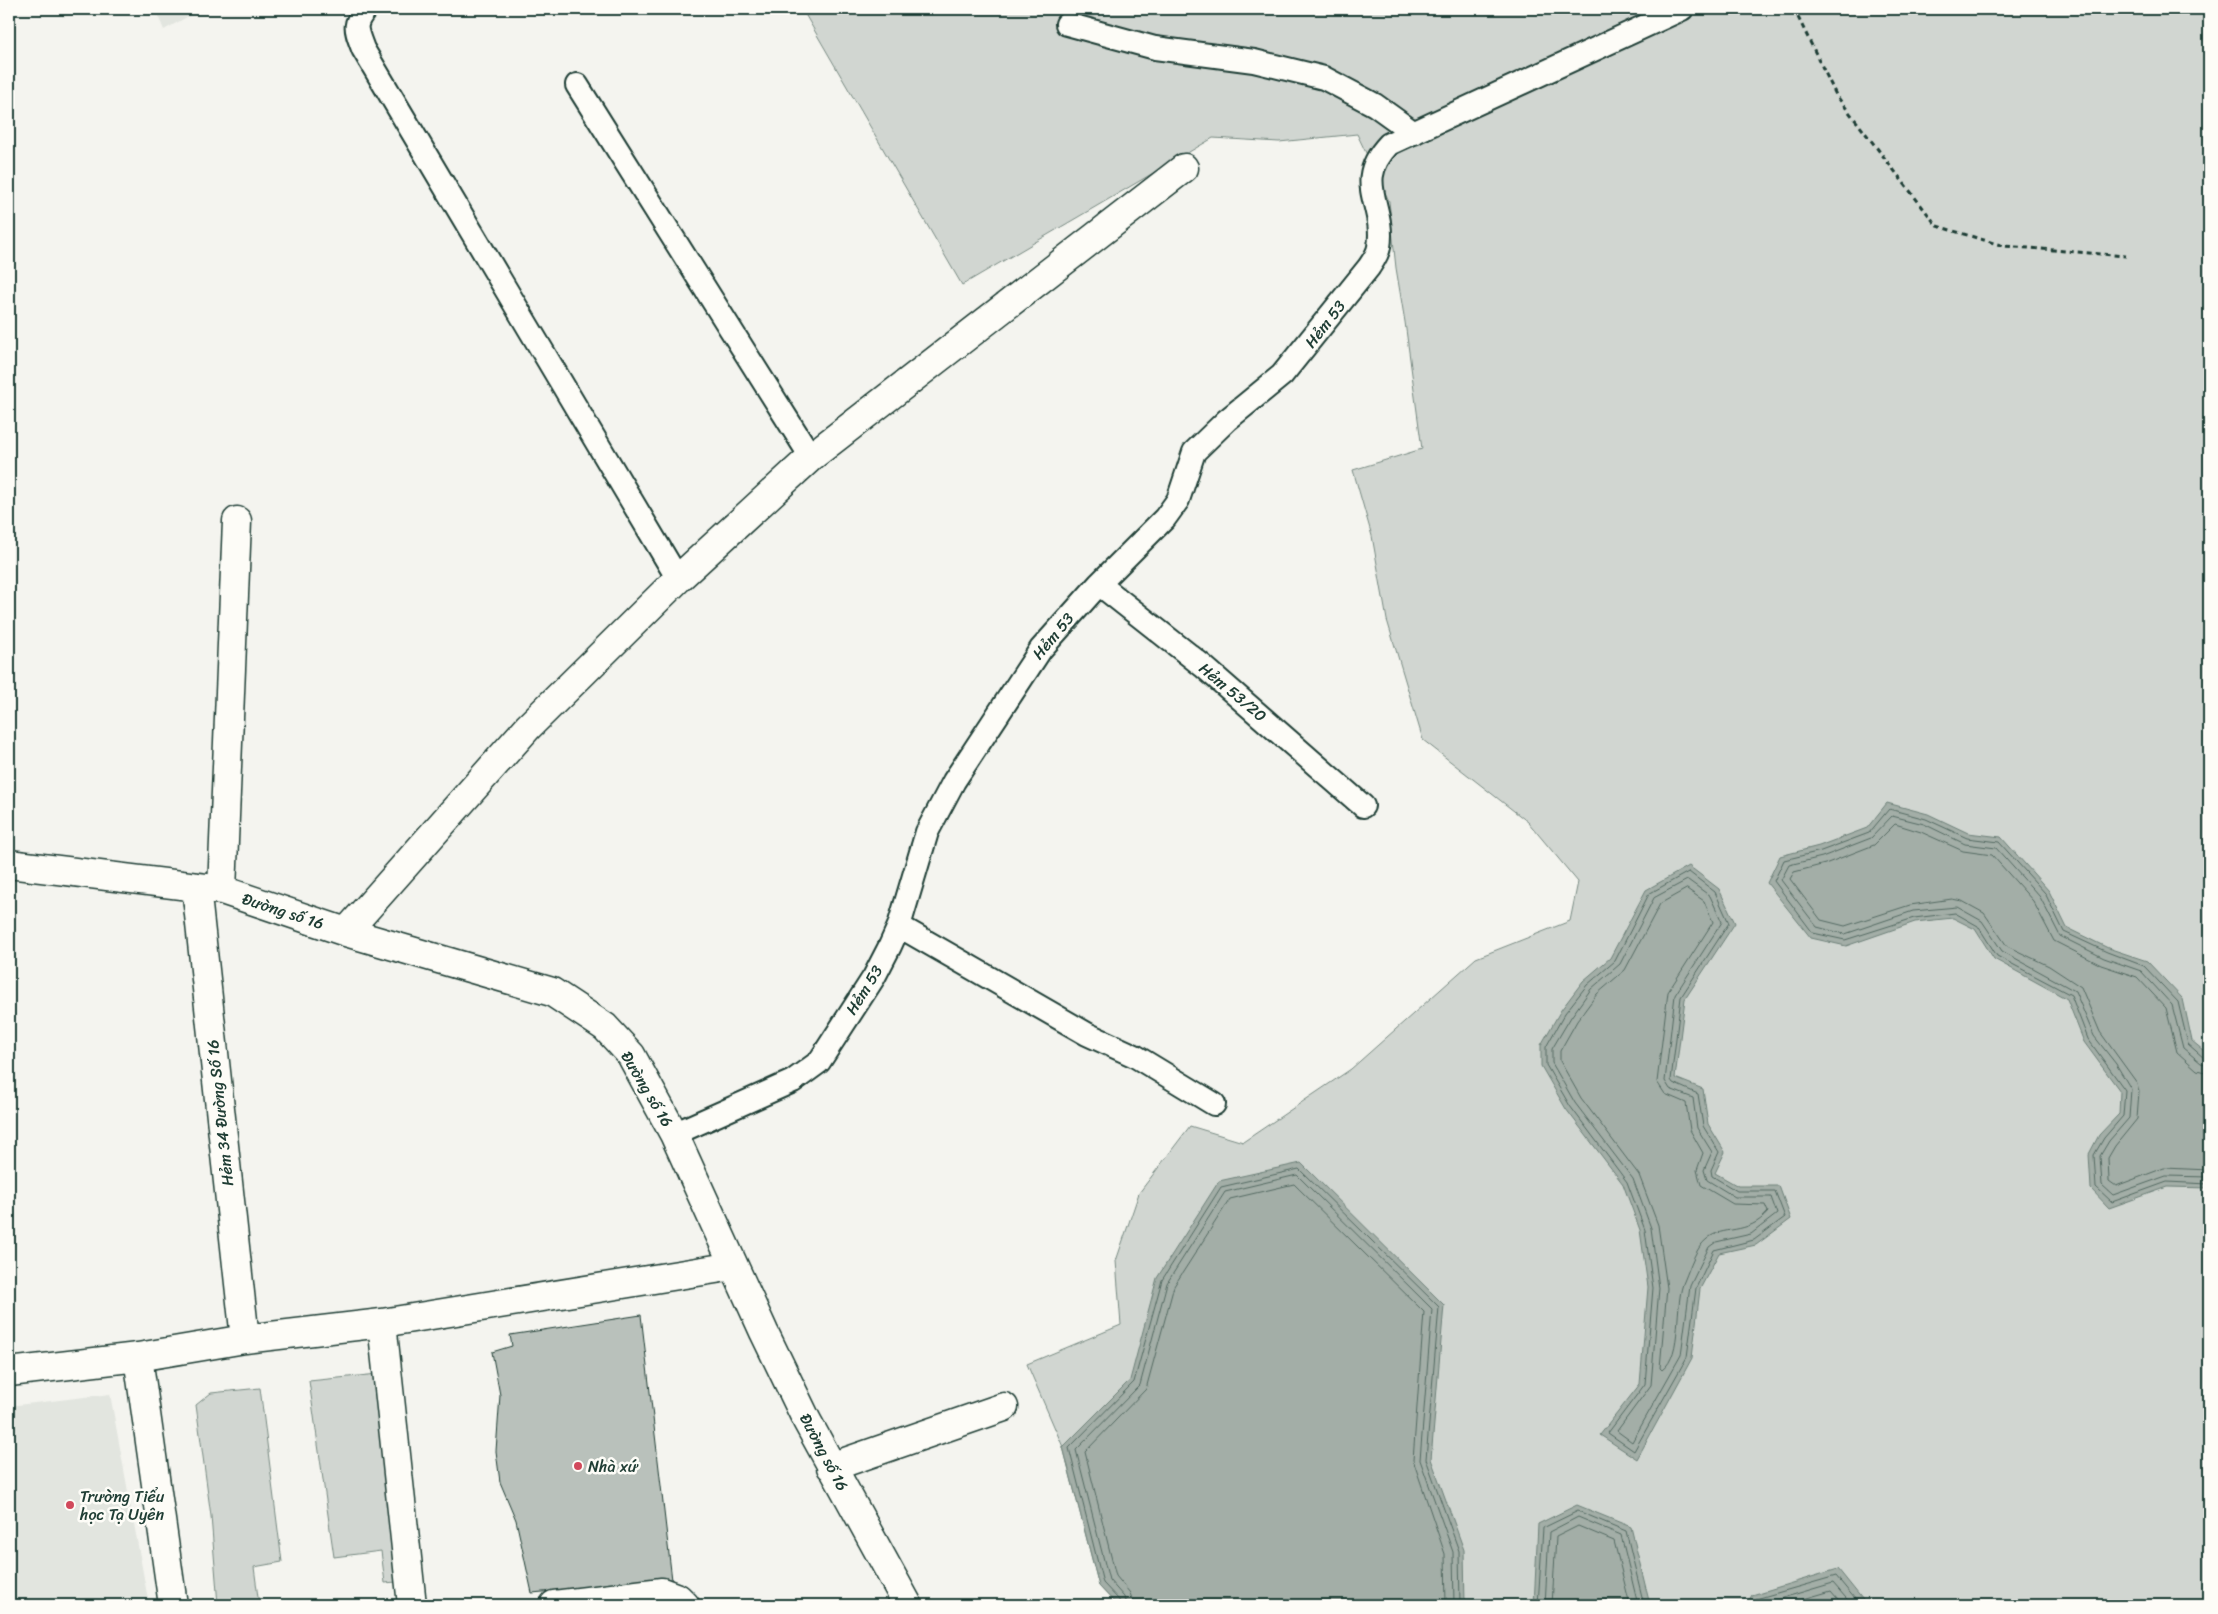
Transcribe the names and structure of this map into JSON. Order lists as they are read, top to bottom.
{
  "streets": {
    "street": ["Đường số 16", "Hẻm 34 Đường Số 16"],
    "lane": ["Hẻm 53", "Hẻm 53/20"]
  },
  "crossings": [
    ["Hẻm 53", "Hẻm 53/20"],
    ["Hẻm 53", "Đường số 16"],
    ["Đường số 16", "Hẻm 34 Đường Số 16"]
  ],
  "places": ["Nhà xứ", "Trường Tiểu học Tạ Uyên"]
}
